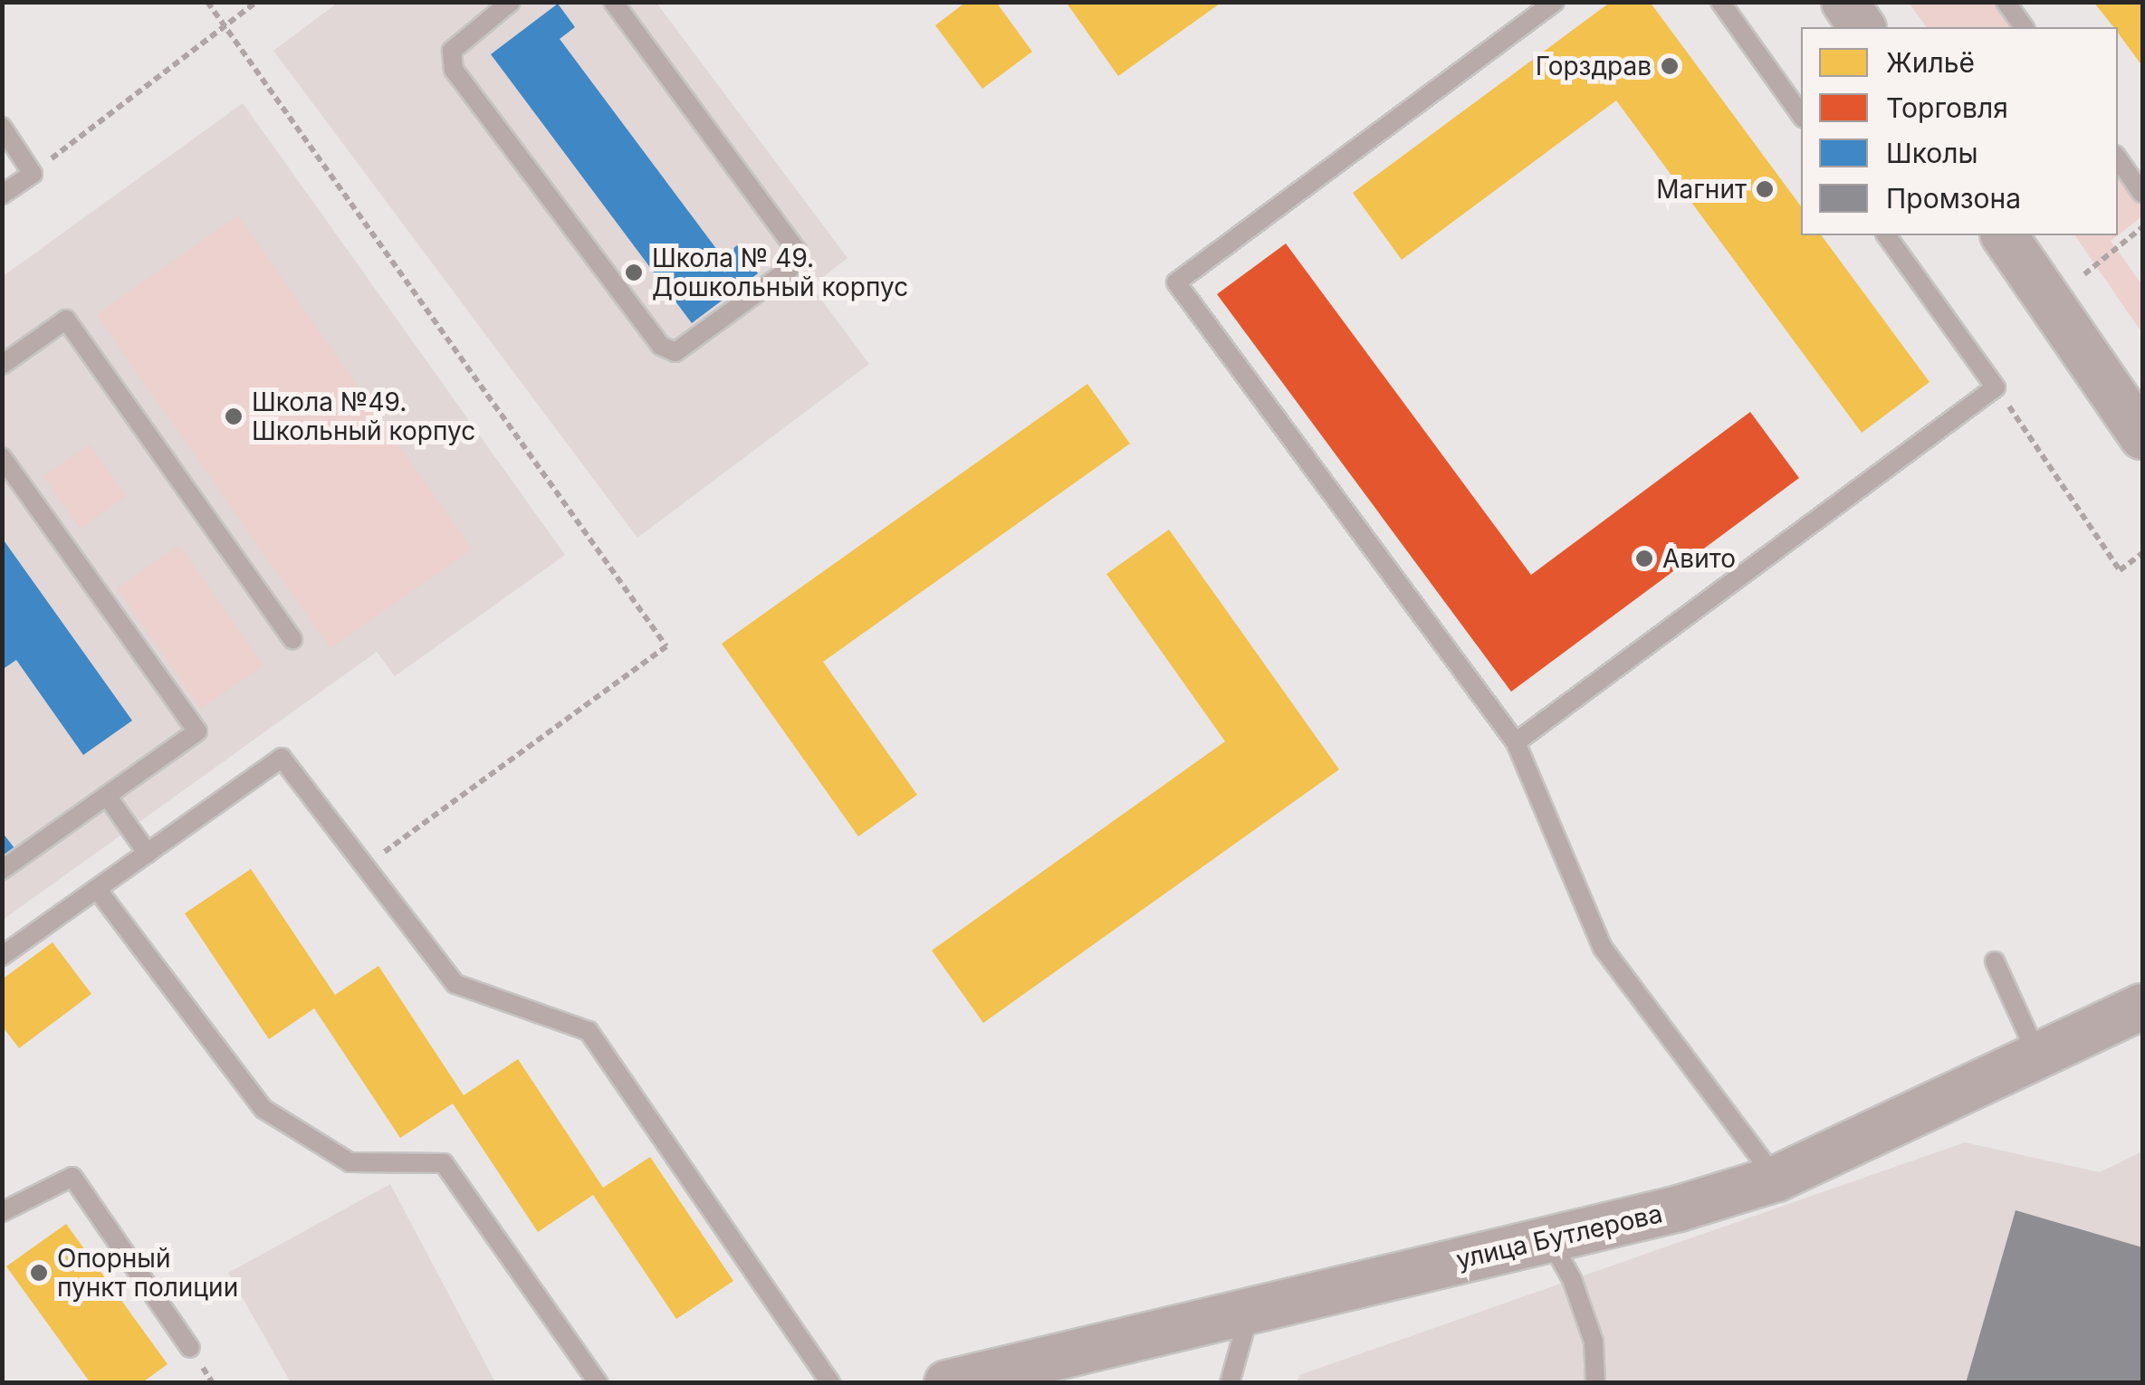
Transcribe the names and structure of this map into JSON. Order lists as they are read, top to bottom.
{
  "streets": {
    "street": ["улица Бутлерова"]
  },
  "places": [
    "Горздрав",
    "Магнит",
    "Школа № 49. Дошкольный корпус",
    "Школа №49. Школьный корпус",
    "Авито",
    "Опорный пункт полиции"
  ],
  "legend": [
    "Жильё",
    "Торговля",
    "Школы",
    "Промзона"
  ]
}
